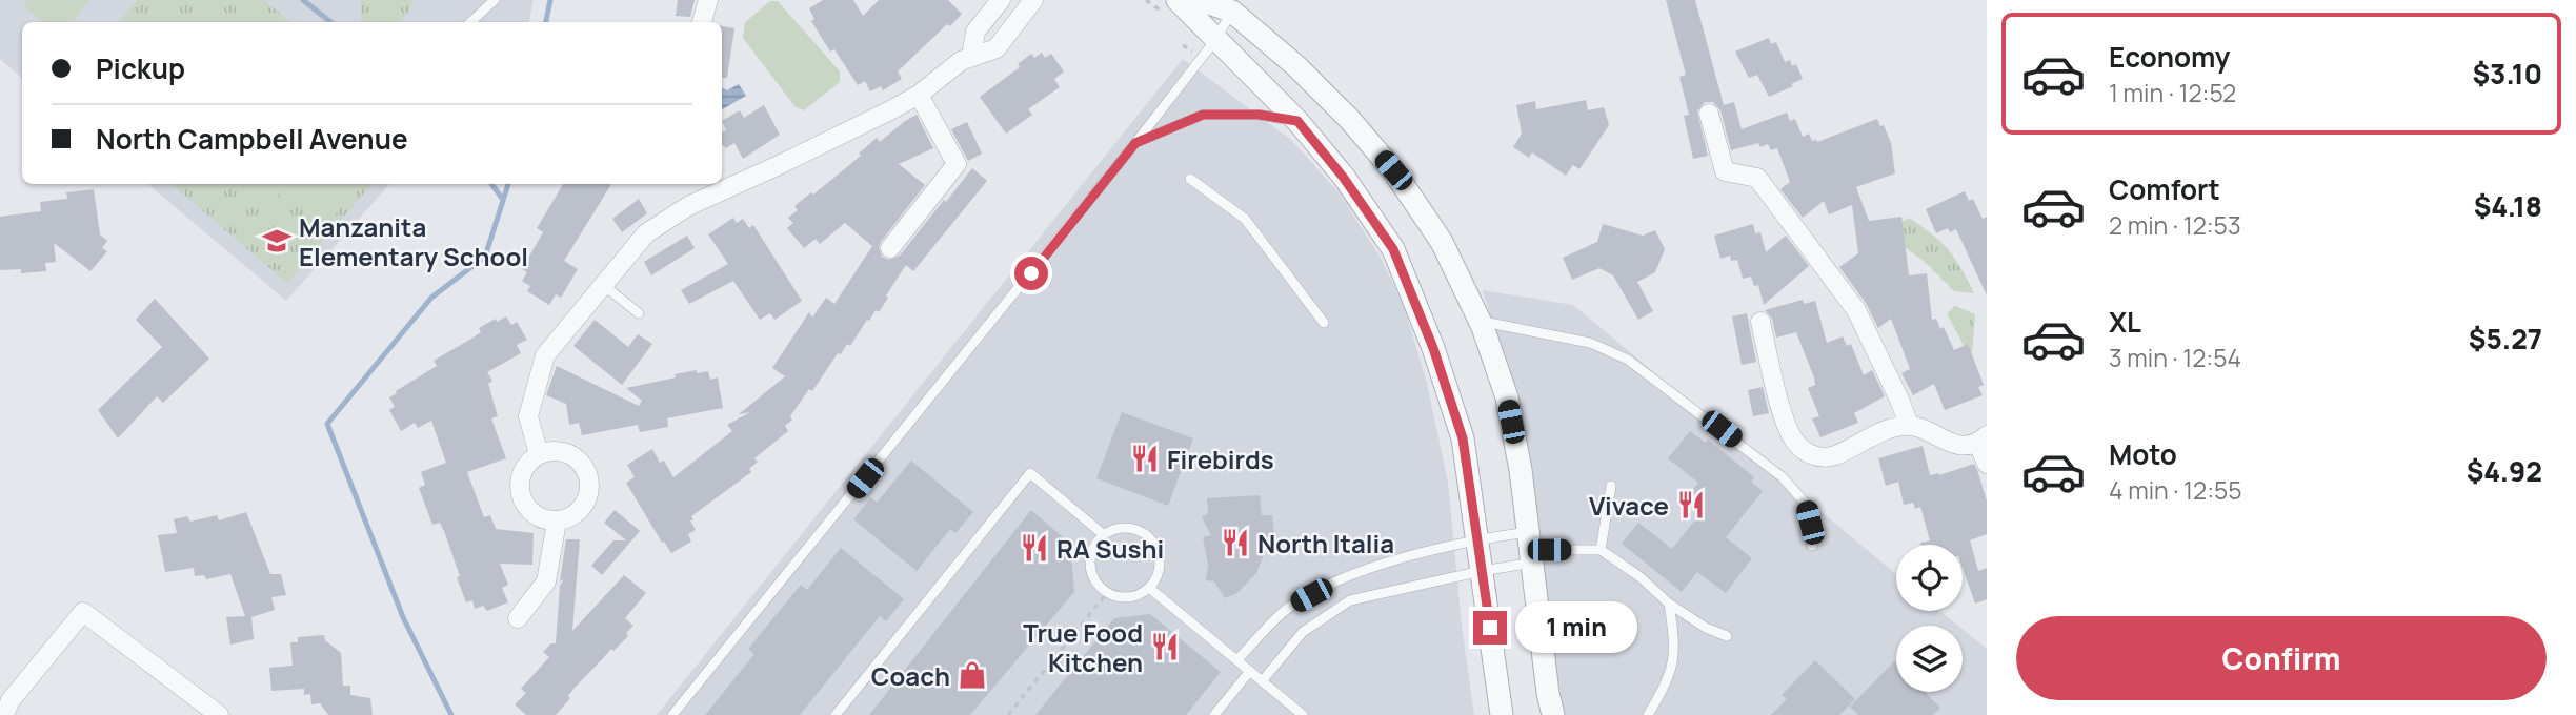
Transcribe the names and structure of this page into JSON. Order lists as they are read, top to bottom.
{
  "places": {
    "school or university": ["Manzanita Elementary School"],
    "restaurant": [
      "Firebirds",
      "Vivace",
      "North Italia",
      "RA Sushi",
      "True Food Kitchen"
    ],
    "shop": ["Coach"]
  },
  "page": {
    "list": [
      {
        "name": "Economy",
        "note": "1 min · 12:52",
        "value": "$3.10"
      },
      {
        "name": "Comfort",
        "note": "2 min · 12:53",
        "value": "$4.18"
      },
      {
        "name": "XL",
        "note": "3 min · 12:54",
        "value": "$5.27"
      },
      {
        "name": "Moto",
        "note": "4 min · 12:55",
        "value": "$4.92"
      }
    ],
    "banner": ["Pickup", "North Campbell Avenue"],
    "bubble": "1 min",
    "buttons": "Confirm"
  }
}
